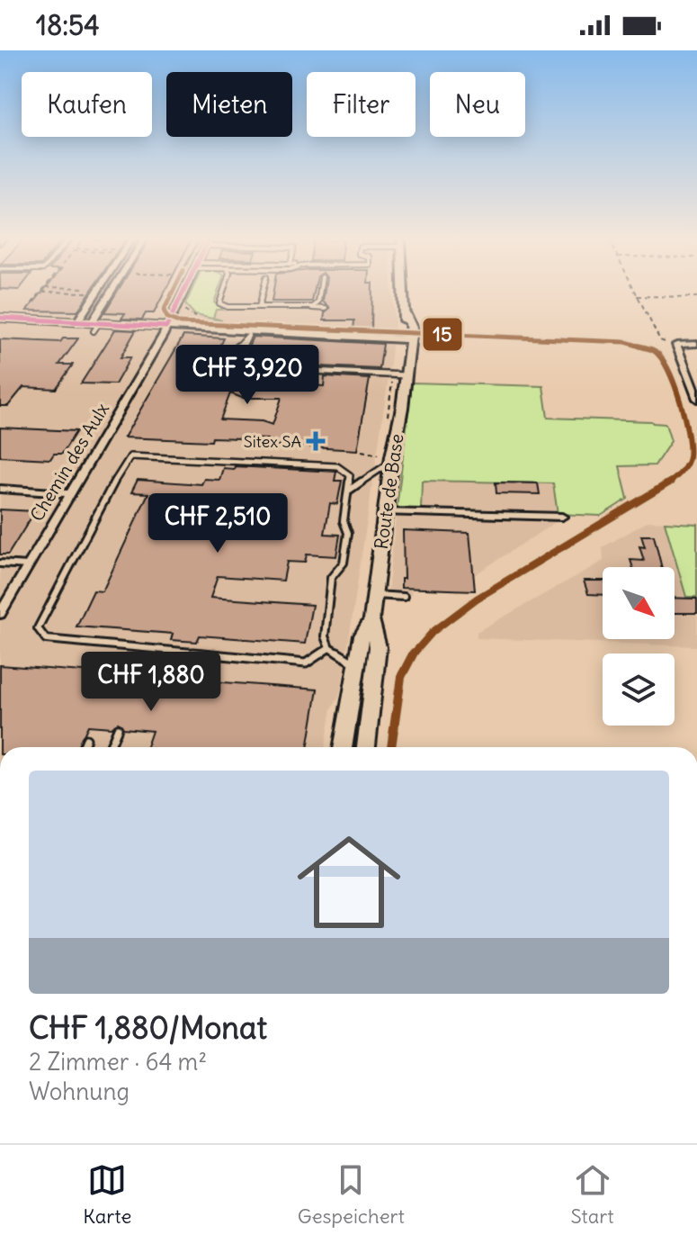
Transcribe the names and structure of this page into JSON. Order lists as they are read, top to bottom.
{
  "streets": {
    "street": ["Chemin des Aulx", "Route de Base"]
  },
  "places": {
    "health": ["Sitex SA"]
  },
  "lines": ["transit line 15"],
  "north": "bottom right",
  "page": {
    "status": "18:54",
    "chip": [
      "Kaufen",
      "Mieten",
      "Filter",
      "Neu"
    ],
    "price": ["CHF 3,920", "CHF 2,510", "CHF 1,880"],
    "list": [
      {
        "name": "CHF 1,880/Monat",
        "note": "2 Zimmer · 64 m² · Wohnung"
      }
    ],
    "tabs": ["Karte", "Gespeichert", "Start"]
  }
}
